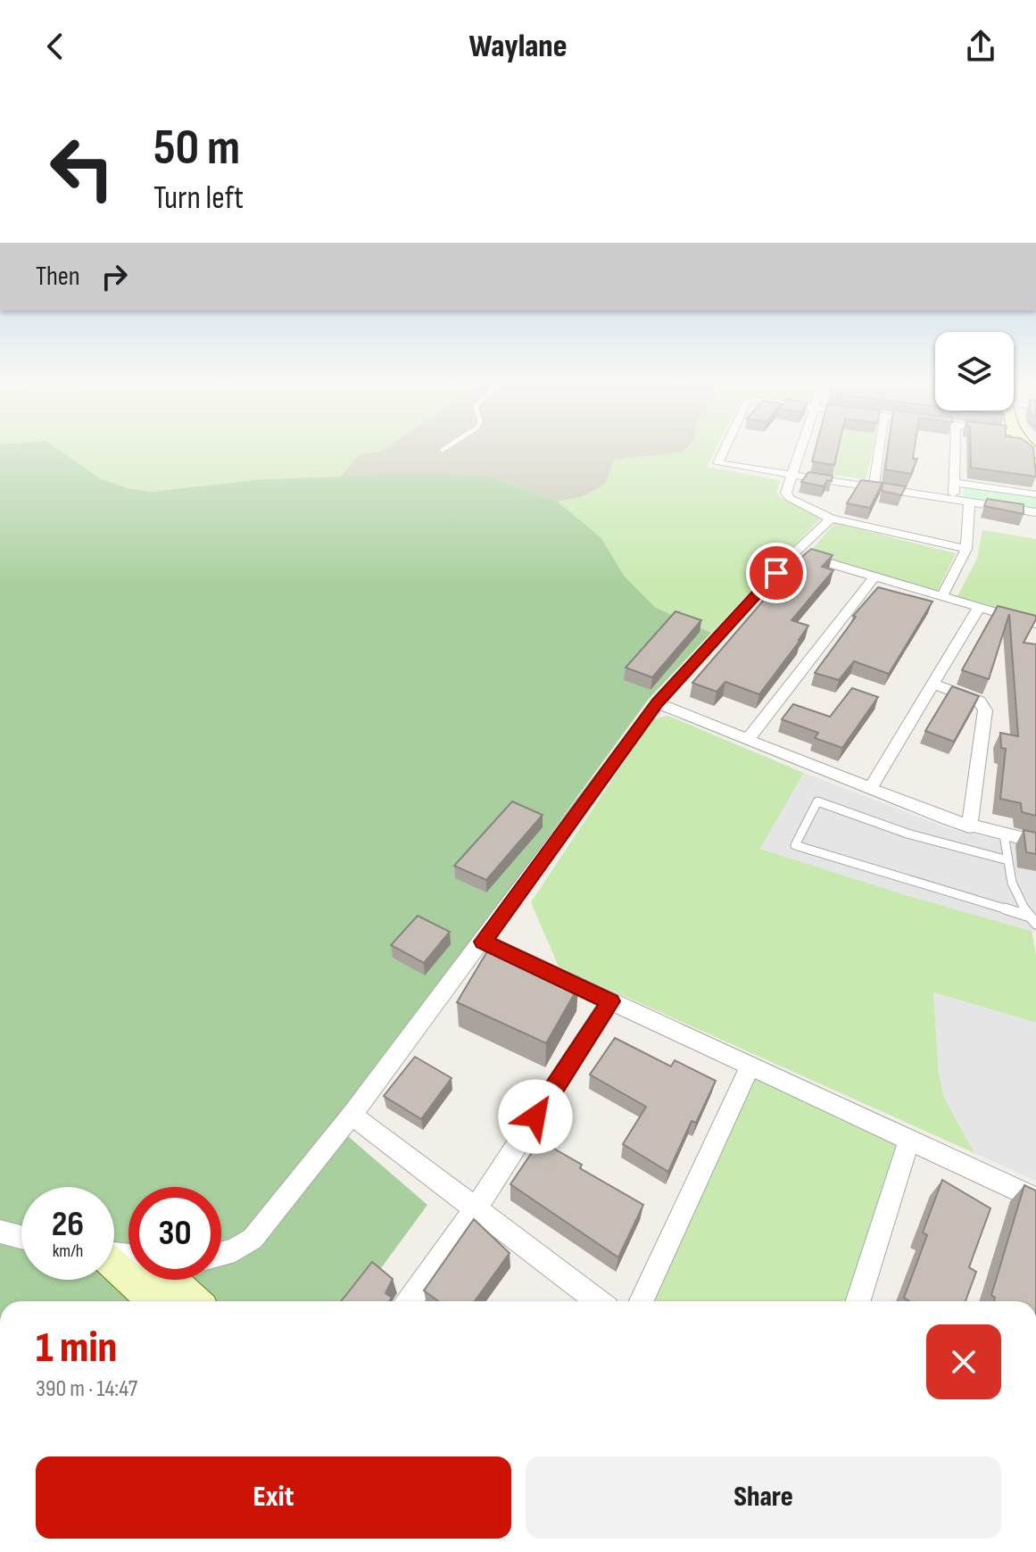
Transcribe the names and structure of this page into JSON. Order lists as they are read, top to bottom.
{
  "page": {
    "header": "Waylane",
    "turn": ["50 m", "Turn left"],
    "then": "Then",
    "speed": "26 km/h",
    "limit": "30",
    "heading": ["1 min", "390 m · 14:47"],
    "buttons": ["Exit", "Share"]
  }
}
